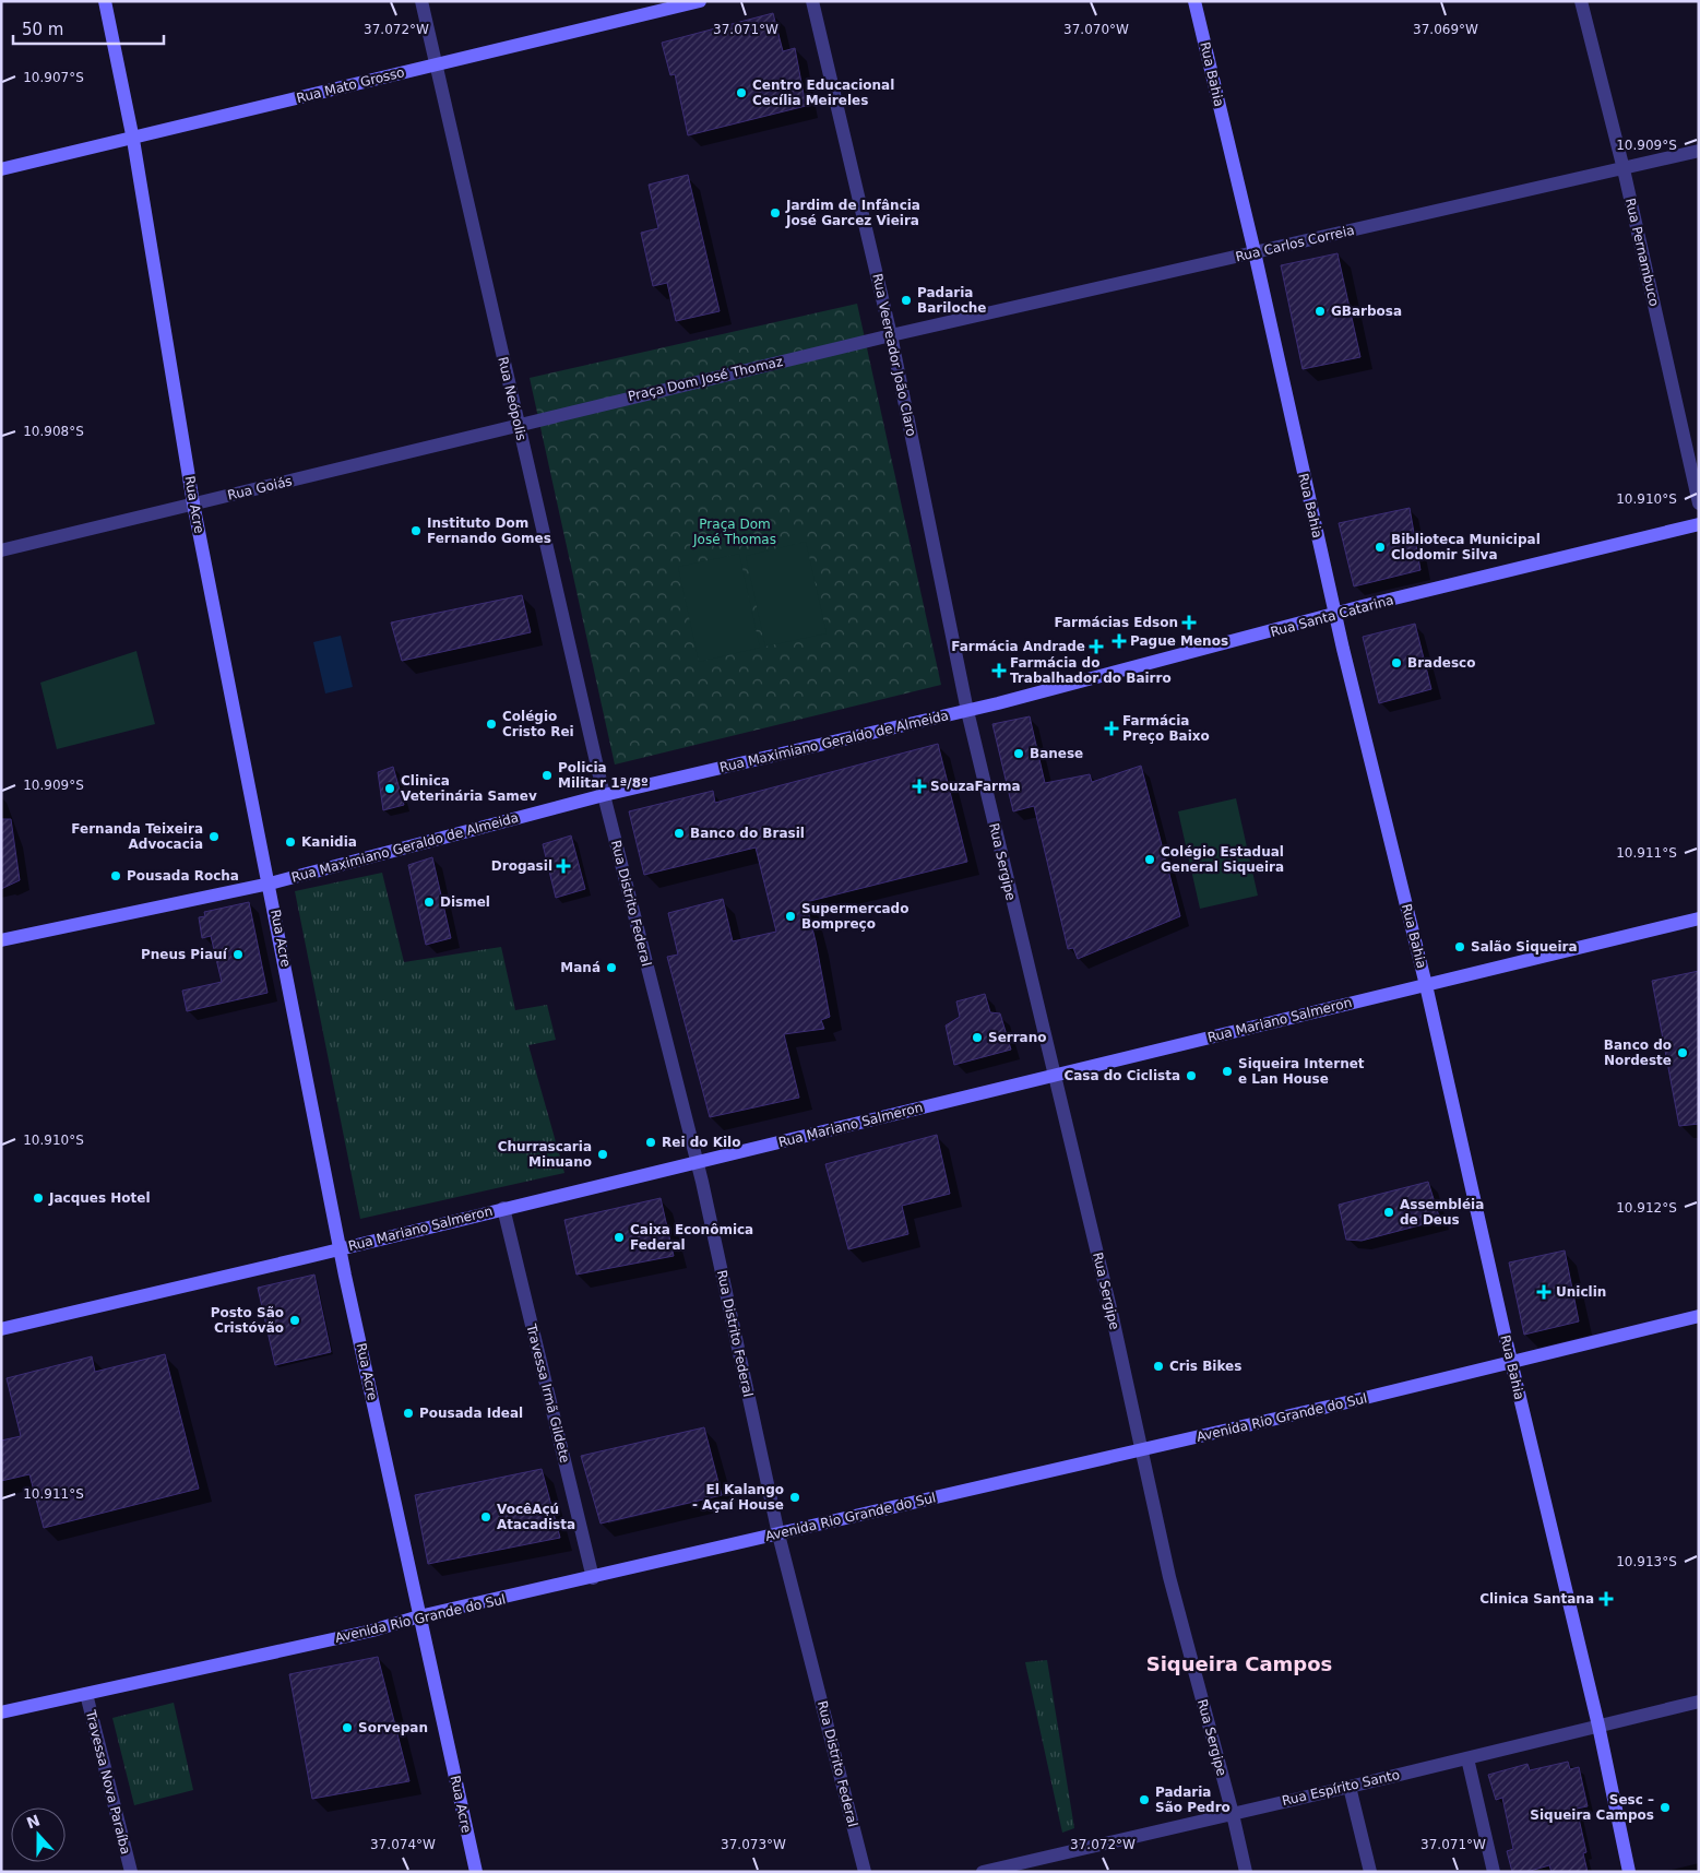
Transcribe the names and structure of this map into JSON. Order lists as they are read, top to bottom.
{
  "streets": {
    "main road": [
      "Rua Bahia",
      "Rua Mato Grosso",
      "Rua Acre",
      "Rua Santa Catarina",
      "Rua Maximiano Geraldo de Almeida",
      "Rua Mariano Salmeron",
      "Avenida Rio Grande do Sul"
    ],
    "street": [
      "Rua Carlos Correia",
      "Rua Pernambuco",
      "Rua Veereador João Claro",
      "Praça Dom José Thomaz",
      "Rua Neópolis",
      "Rua Goiás",
      "Rua Sergipe",
      "Rua Distrito Federal",
      "Travessa Irmã Gildete",
      "Travessa Nova Paraíba",
      "Rua Espírito Santo"
    ]
  },
  "crossings": [
    ["Rua Bahia", "Rua Carlos Correia"],
    ["Rua Bahia", "Rua Santa Catarina"],
    ["Rua Bahia", "Rua Mariano Salmeron"],
    ["Rua Bahia", "Avenida Rio Grande do Sul"],
    ["Rua Bahia", "Rua Espírito Santo"],
    ["Rua Mato Grosso", "Rua Neópolis"],
    ["Rua Mato Grosso", "Rua Acre"],
    ["Rua Carlos Correia", "Rua Pernambuco"],
    ["Rua Carlos Correia", "Rua Veereador João Claro"],
    ["Rua Carlos Correia", "Praça Dom José Thomaz"],
    ["Rua Veereador João Claro", "Praça Dom José Thomaz"],
    ["Rua Veereador João Claro", "Rua Santa Catarina"],
    ["Rua Veereador João Claro", "Rua Maximiano Geraldo de Almeida"],
    ["Rua Veereador João Claro", "Rua Sergipe"],
    ["Praça Dom José Thomaz", "Rua Neópolis"],
    ["Praça Dom José Thomaz", "Rua Goiás"],
    ["Rua Neópolis", "Rua Goiás"],
    ["Rua Neópolis", "Rua Maximiano Geraldo de Almeida"],
    ["Rua Neópolis", "Rua Distrito Federal"],
    ["Rua Goiás", "Rua Acre"],
    ["Rua Acre", "Rua Maximiano Geraldo de Almeida"],
    ["Rua Acre", "Rua Mariano Salmeron"],
    ["Rua Acre", "Avenida Rio Grande do Sul"],
    ["Rua Santa Catarina", "Rua Maximiano Geraldo de Almeida"],
    ["Rua Santa Catarina", "Rua Sergipe"],
    ["Rua Maximiano Geraldo de Almeida", "Rua Sergipe"],
    ["Rua Maximiano Geraldo de Almeida", "Rua Distrito Federal"],
    ["Rua Sergipe", "Rua Mariano Salmeron"],
    ["Rua Sergipe", "Avenida Rio Grande do Sul"],
    ["Rua Sergipe", "Rua Espírito Santo"],
    ["Rua Distrito Federal", "Rua Mariano Salmeron"],
    ["Rua Distrito Federal", "Avenida Rio Grande do Sul"],
    ["Rua Mariano Salmeron", "Travessa Irmã Gildete"],
    ["Travessa Irmã Gildete", "Avenida Rio Grande do Sul"],
    ["Avenida Rio Grande do Sul", "Travessa Nova Paraíba"]
  ],
  "districts": ["Siqueira Campos"],
  "parks": ["Praça Dom José Thomas"],
  "places": {
    "other": [
      "Centro Educacional Cecília Meireles",
      "Jardim de Infância José Garcez Vieira",
      "Padaria Bariloche",
      "GBarbosa",
      "Instituto Dom Fernando Gomes",
      "Biblioteca Municipal Clodomir Silva",
      "Bradesco",
      "Colégio Cristo Rei",
      "Banese",
      "Policia Militar 1ª/8º",
      "Clinica Veterinária Samev",
      "Banco do Brasil",
      "Fernanda Teixeira Advocacia",
      "Kanidia",
      "Colégio Estadual General Siqueira",
      "Pousada Rocha",
      "Dismel",
      "Supermercado Bompreço",
      "Salão Siqueira",
      "Pneus Piauí",
      "Maná",
      "Serrano",
      "Banco do Nordeste",
      "Siqueira Internet e Lan House",
      "Casa do Ciclista",
      "Rei do Kilo",
      "Churrascaria Minuano",
      "Jacques Hotel",
      "Assembléia de Deus",
      "Caixa Econômica Federal",
      "Posto São Cristóvão",
      "Cris Bikes",
      "Pousada Ideal",
      "El Kalango - Açaí House",
      "VocêAçú Atacadista",
      "Sorvepan",
      "Padaria São Pedro",
      "Sesc – Siqueira Campos"
    ],
    "health": [
      "Farmácias Edson",
      "Pague Menos",
      "Farmácia Andrade",
      "Farmácia do Trabalhador do Bairro",
      "Farmácia Preço Baixo",
      "SouzaFarma",
      "Drogasil",
      "Uniclin",
      "Clinica Santana"
    ]
  },
  "scale_bar": "50 m",
  "north": "top",
  "coordinates": [
    "37.072°W",
    "37.071°W",
    "37.070°W",
    "37.069°W",
    "10.907°S",
    "10.909°S",
    "10.908°S",
    "10.910°S",
    "10.911°S",
    "10.912°S",
    "10.913°S",
    "37.074°W",
    "37.073°W"
  ]
}
